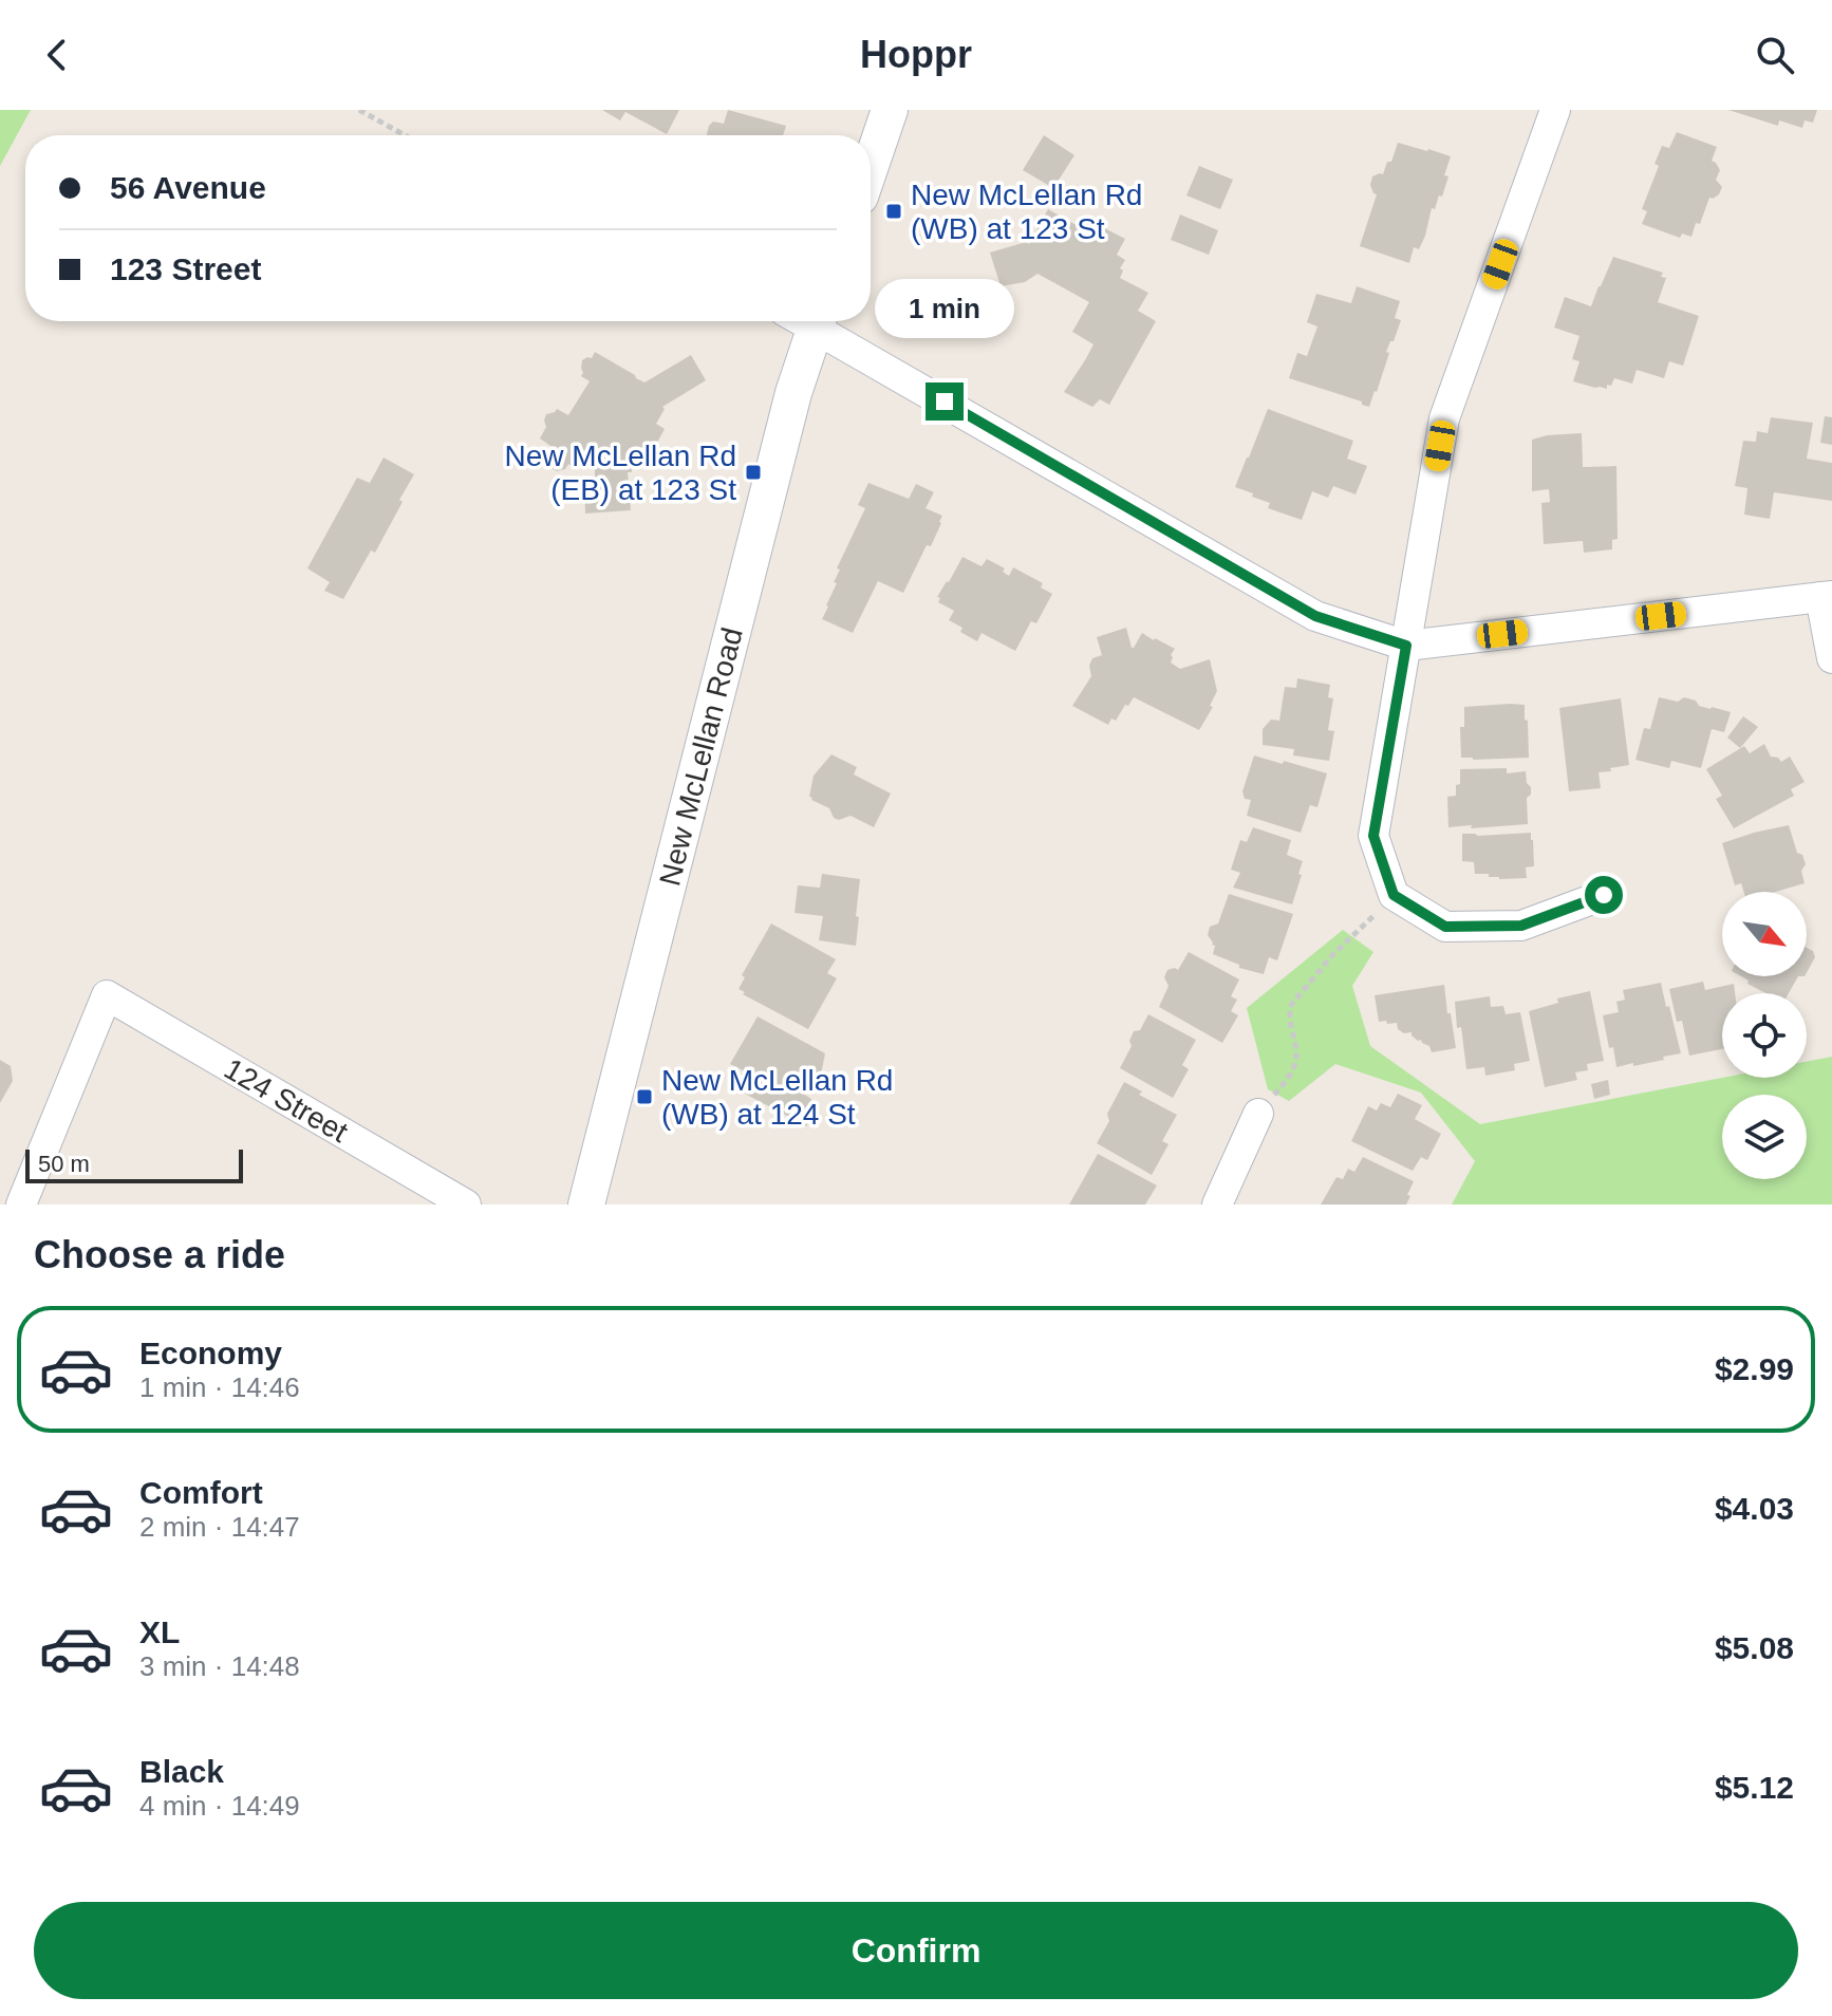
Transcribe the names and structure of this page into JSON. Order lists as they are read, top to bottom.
{
  "streets": {
    "street": ["New McLellan Road", "124 Street"]
  },
  "places": {
    "transit": ["New McLellan Rd (WB) at 123 St", "New McLellan Rd (EB) at 123 St", "New McLellan Rd (WB) at 124 St"]
  },
  "scale_bar": "50 m",
  "north": "bottom right",
  "page": {
    "header": "Hoppr",
    "banner": ["56 Avenue", "123 Street"],
    "bubble": "1 min",
    "scale": "50 m",
    "heading": "Choose a ride",
    "list": [
      {
        "name": "Economy",
        "note": "1 min · 14:46",
        "value": "$2.99"
      },
      {
        "name": "Comfort",
        "note": "2 min · 14:47",
        "value": "$4.03"
      },
      {
        "name": "XL",
        "note": "3 min · 14:48",
        "value": "$5.08"
      },
      {
        "name": "Black",
        "note": "4 min · 14:49",
        "value": "$5.12"
      }
    ],
    "buttons": "Confirm"
  }
}
